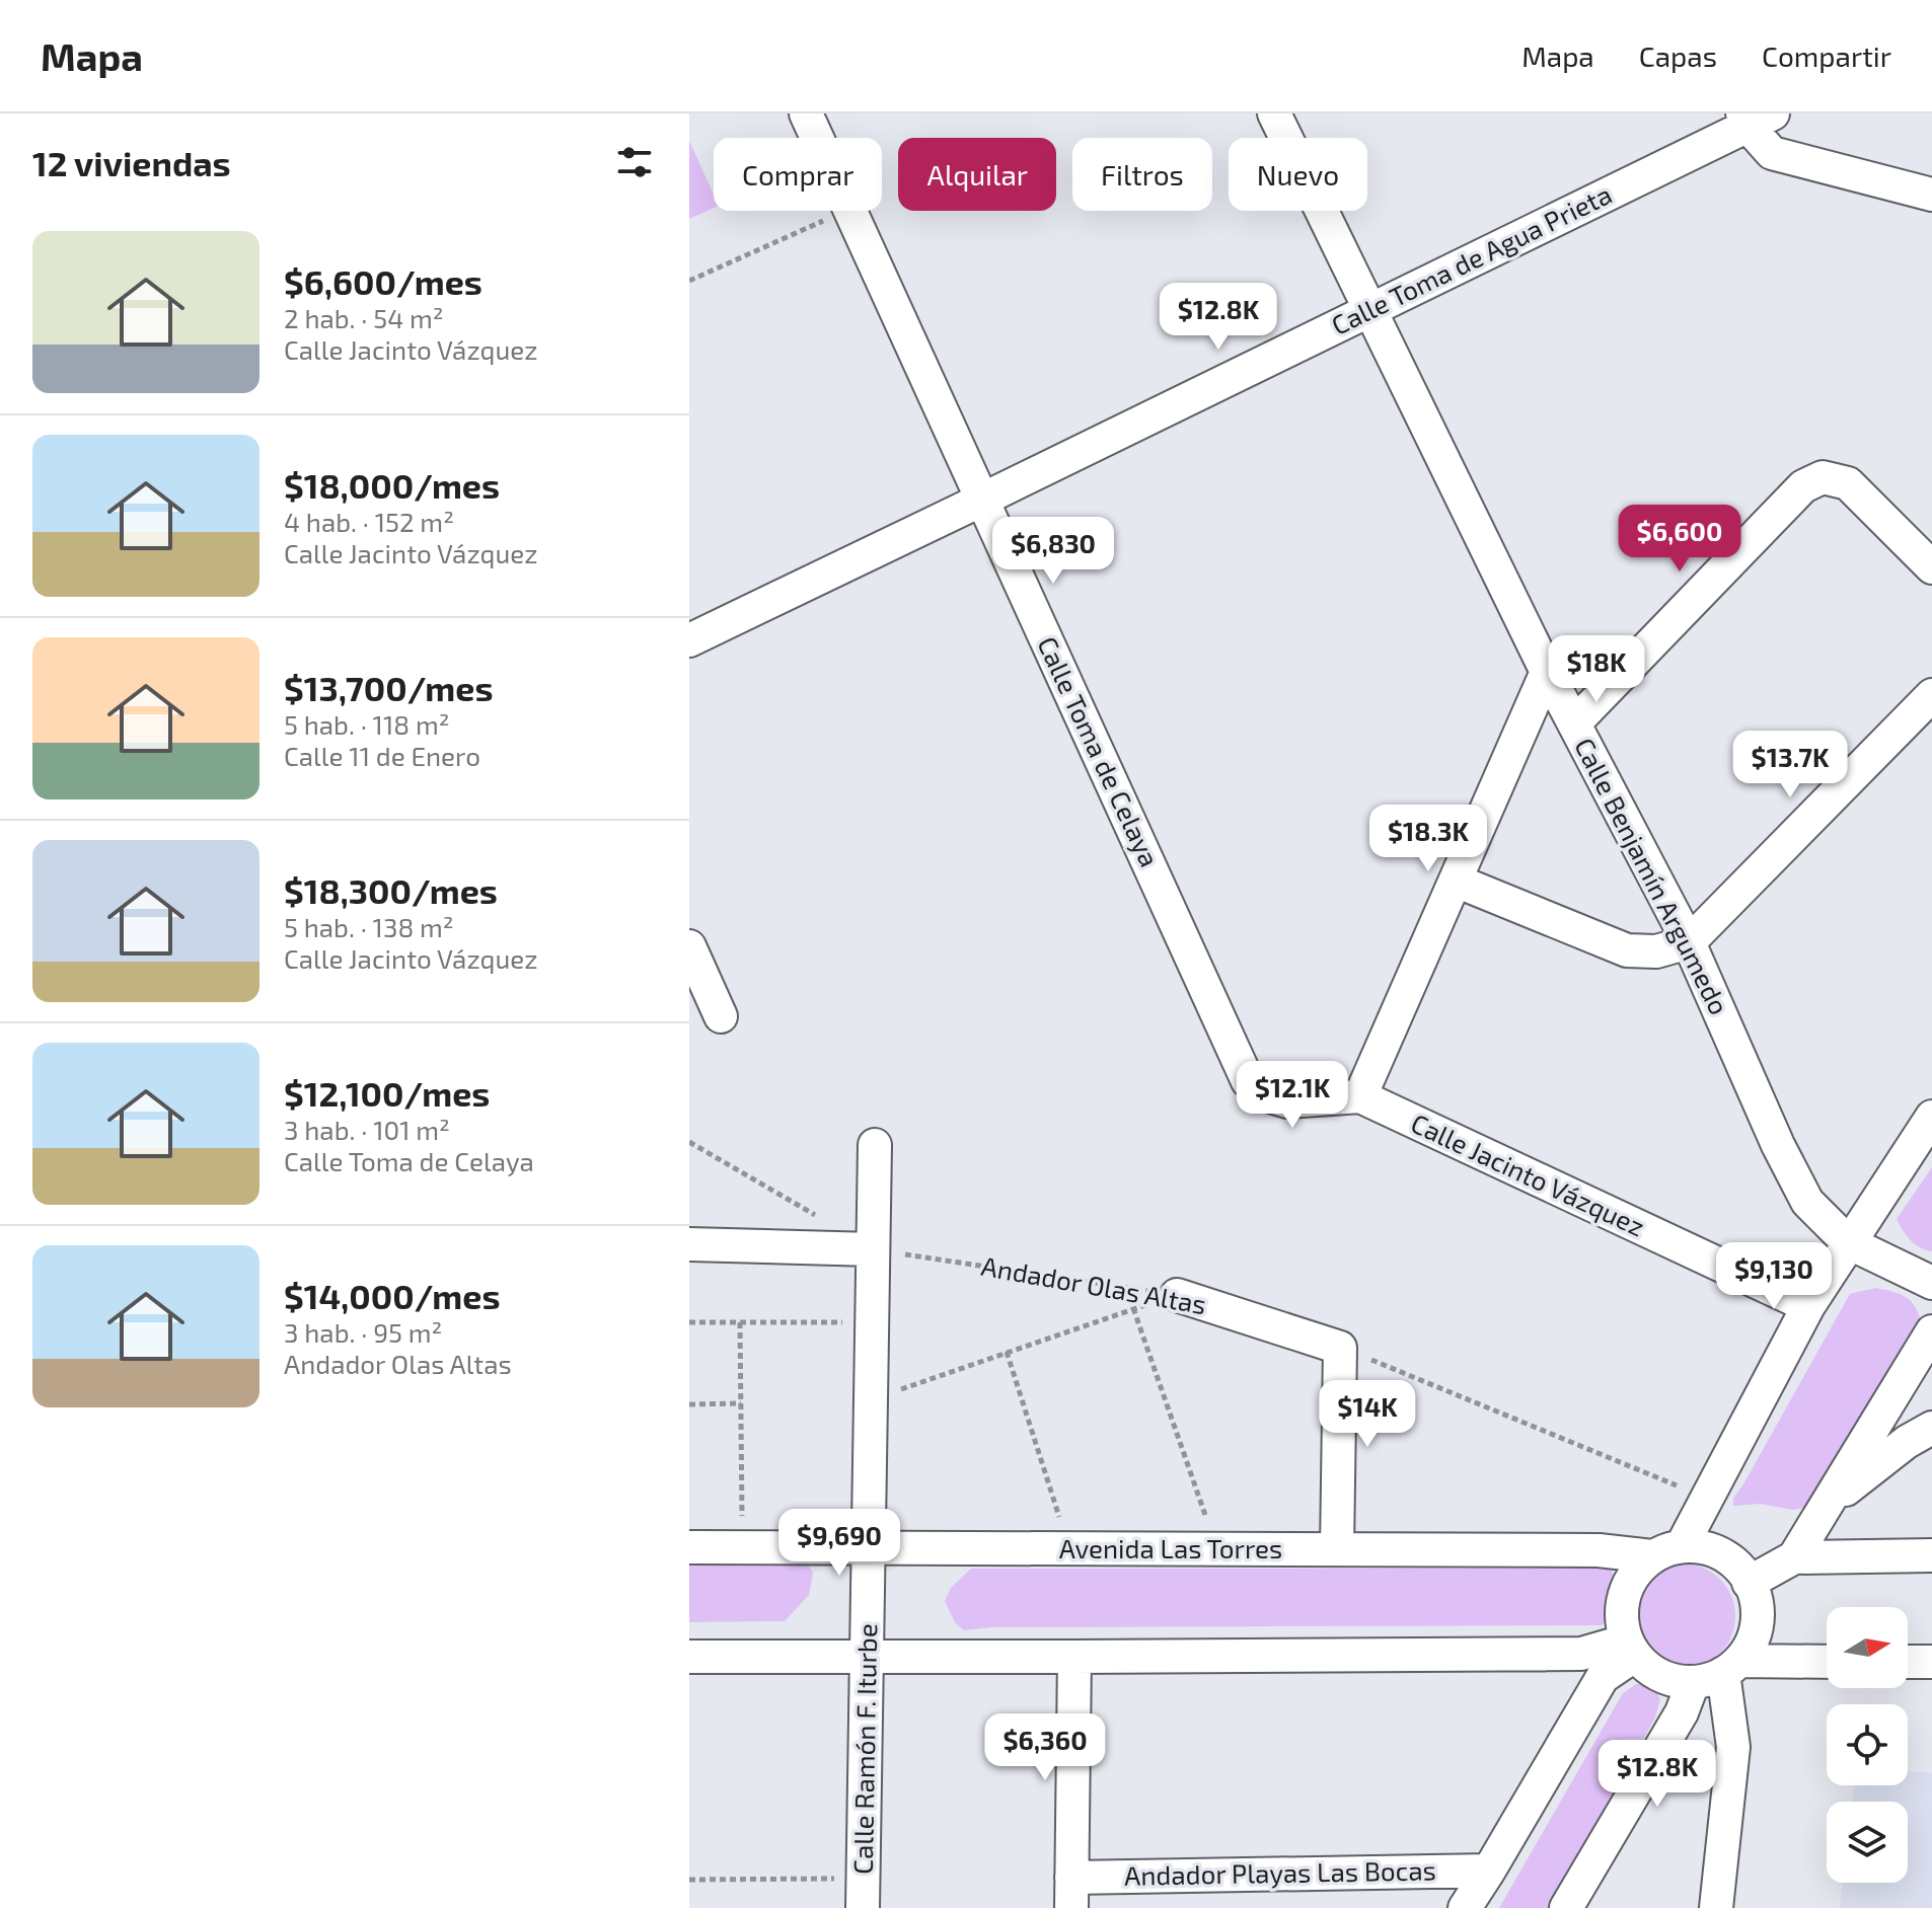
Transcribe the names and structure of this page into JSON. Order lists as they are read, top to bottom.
{
  "streets": {
    "street": [
      "Calle Toma de Agua Prieta",
      "Calle Toma de Celaya",
      "Calle Benjamín Argumedo",
      "Calle Jacinto Vázquez",
      "Andador Olas Altas",
      "Avenida Las Torres",
      "Calle Ramón F. Iturbe",
      "Andador Playas Las Bocas"
    ]
  },
  "crossings": [
    ["Calle Toma de Agua Prieta", "Calle Toma de Celaya"],
    ["Calle Toma de Agua Prieta", "Calle Benjamín Argumedo"],
    ["Calle Toma de Celaya", "Calle Jacinto Vázquez"],
    ["Andador Olas Altas", "Calle Ramón F. Iturbe"],
    ["Avenida Las Torres", "Calle Ramón F. Iturbe"]
  ],
  "north": "right",
  "page": {
    "header": "Mapa",
    "nav": ["Mapa", "Capas", "Compartir"],
    "heading": "12 viviendas",
    "chip": [
      "Comprar",
      "Alquilar",
      "Filtros",
      "Nuevo"
    ],
    "list": [
      {
        "name": "$6,600/mes",
        "note": "2 hab. · 54 m² · Calle Jacinto Vázquez"
      },
      {
        "name": "$18,000/mes",
        "note": "4 hab. · 152 m² · Calle Jacinto Vázquez"
      },
      {
        "name": "$13,700/mes",
        "note": "5 hab. · 118 m² · Calle 11 de Enero"
      },
      {
        "name": "$18,300/mes",
        "note": "5 hab. · 138 m² · Calle Jacinto Vázquez"
      },
      {
        "name": "$12,100/mes",
        "note": "3 hab. · 101 m² · Calle Toma de Celaya"
      },
      {
        "name": "$14,000/mes",
        "note": "3 hab. · 95 m² · Andador Olas Altas"
      }
    ],
    "price": [
      "$12.8K",
      "$6,600",
      "$6,830",
      "$18K",
      "$13.7K",
      "$18.3K",
      "$12.1K",
      "$9,130",
      "$14K",
      "$9,690",
      "$6,360",
      "$12.8K"
    ]
  }
}
